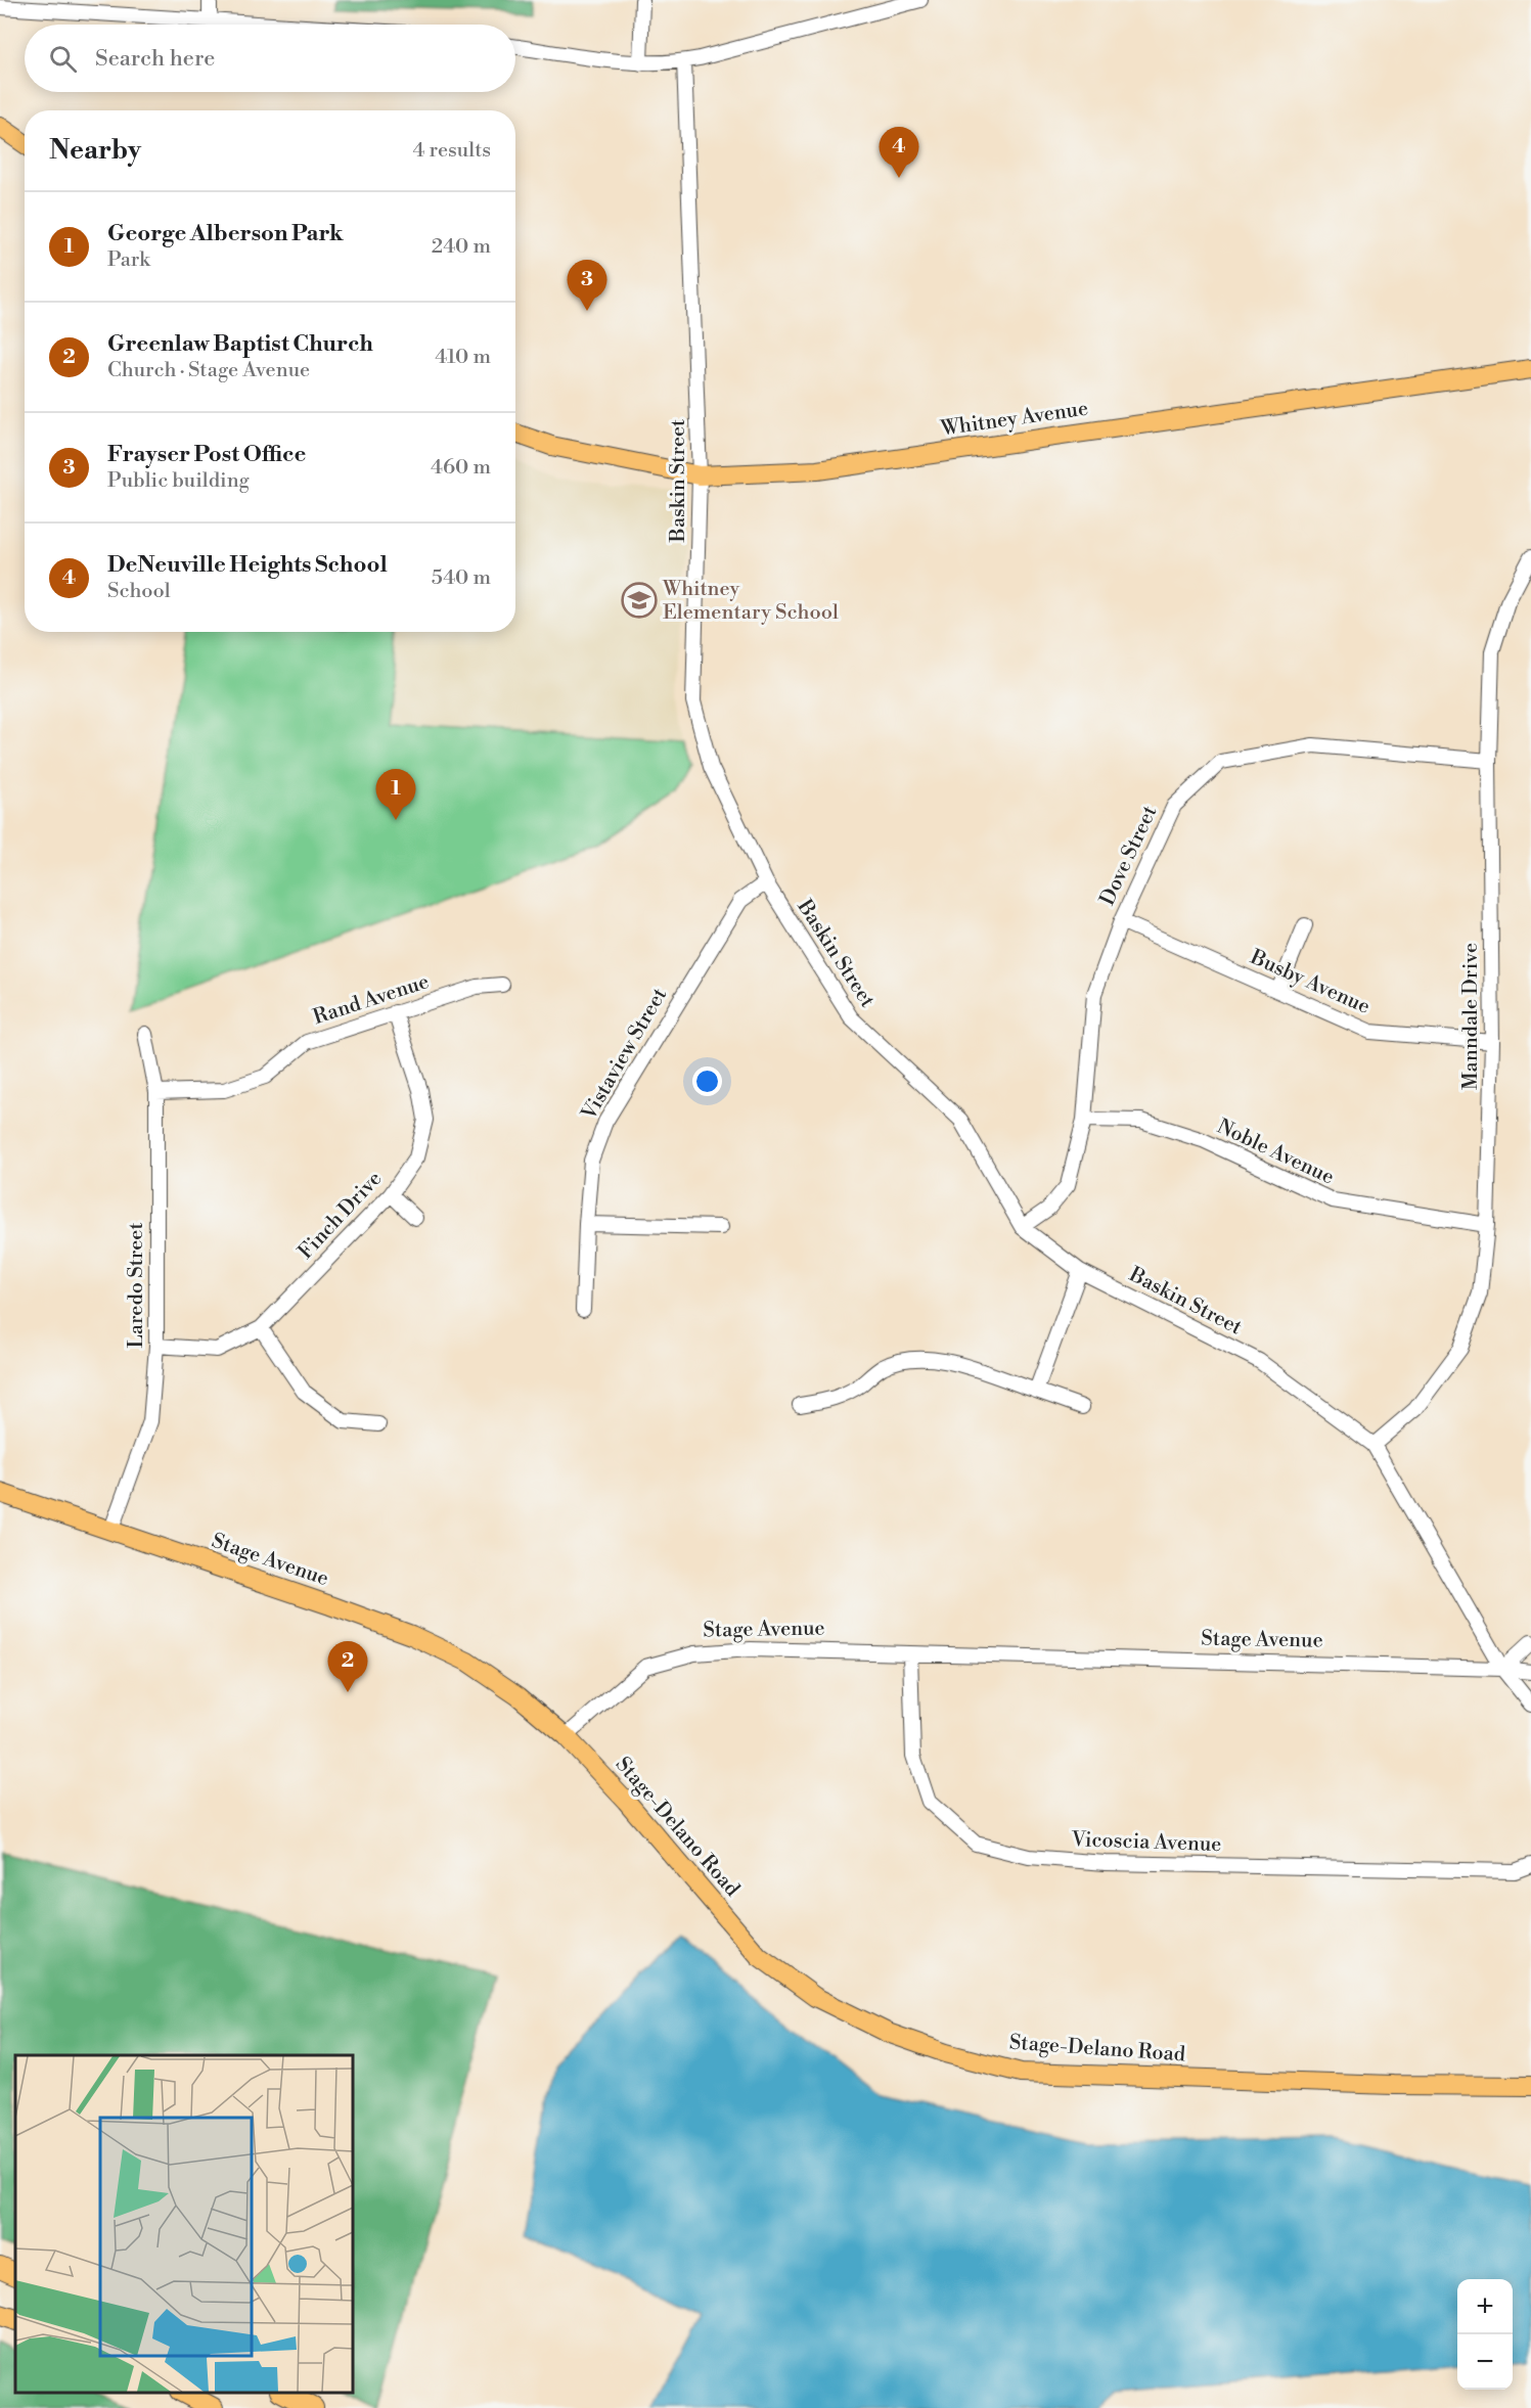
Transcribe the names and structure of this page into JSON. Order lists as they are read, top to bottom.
{
  "streets": {
    "main road": ["Whitney Avenue", "Stage Avenue", "Stage-Delano Road"],
    "street": [
      "Baskin Street",
      "Dove Street",
      "Busby Avenue",
      "Rand Avenue",
      "Manndale Drive",
      "Vistaview Street",
      "Noble Avenue",
      "Finch Drive",
      "Laredo Street",
      "Vicoscia Avenue"
    ]
  },
  "crossings": [
    ["Whitney Avenue", "Baskin Street"],
    ["Baskin Street", "Dove Street"],
    ["Baskin Street", "Manndale Drive"],
    ["Baskin Street", "Vistaview Street"],
    ["Baskin Street", "Stage Avenue"],
    ["Dove Street", "Busby Avenue"],
    ["Dove Street", "Manndale Drive"],
    ["Dove Street", "Noble Avenue"],
    ["Busby Avenue", "Manndale Drive"],
    ["Rand Avenue", "Finch Drive"],
    ["Rand Avenue", "Laredo Street"],
    ["Manndale Drive", "Noble Avenue"],
    ["Finch Drive", "Laredo Street"],
    ["Laredo Street", "Stage Avenue"],
    ["Stage Avenue", "Stage-Delano Road"],
    ["Stage Avenue", "Vicoscia Avenue"]
  ],
  "places": {
    "school or university": ["Whitney Elementary School"]
  },
  "page": {
    "search": "Search here",
    "heading": ["Nearby", "4 results"],
    "pins": [
      "4",
      "3",
      "1",
      "2"
    ],
    "list": [
      {
        "mark": "1",
        "name": "George Alberson Park",
        "note": "Park",
        "value": "240 m"
      },
      {
        "mark": "2",
        "name": "Greenlaw Baptist Church",
        "note": "Church · Stage Avenue",
        "value": "410 m"
      },
      {
        "mark": "3",
        "name": "Frayser Post Office",
        "note": "Public building",
        "value": "460 m"
      },
      {
        "mark": "4",
        "name": "DeNeuville Heights School",
        "note": "School",
        "value": "540 m"
      }
    ],
    "map_buttons": ["+", "−"]
  }
}
